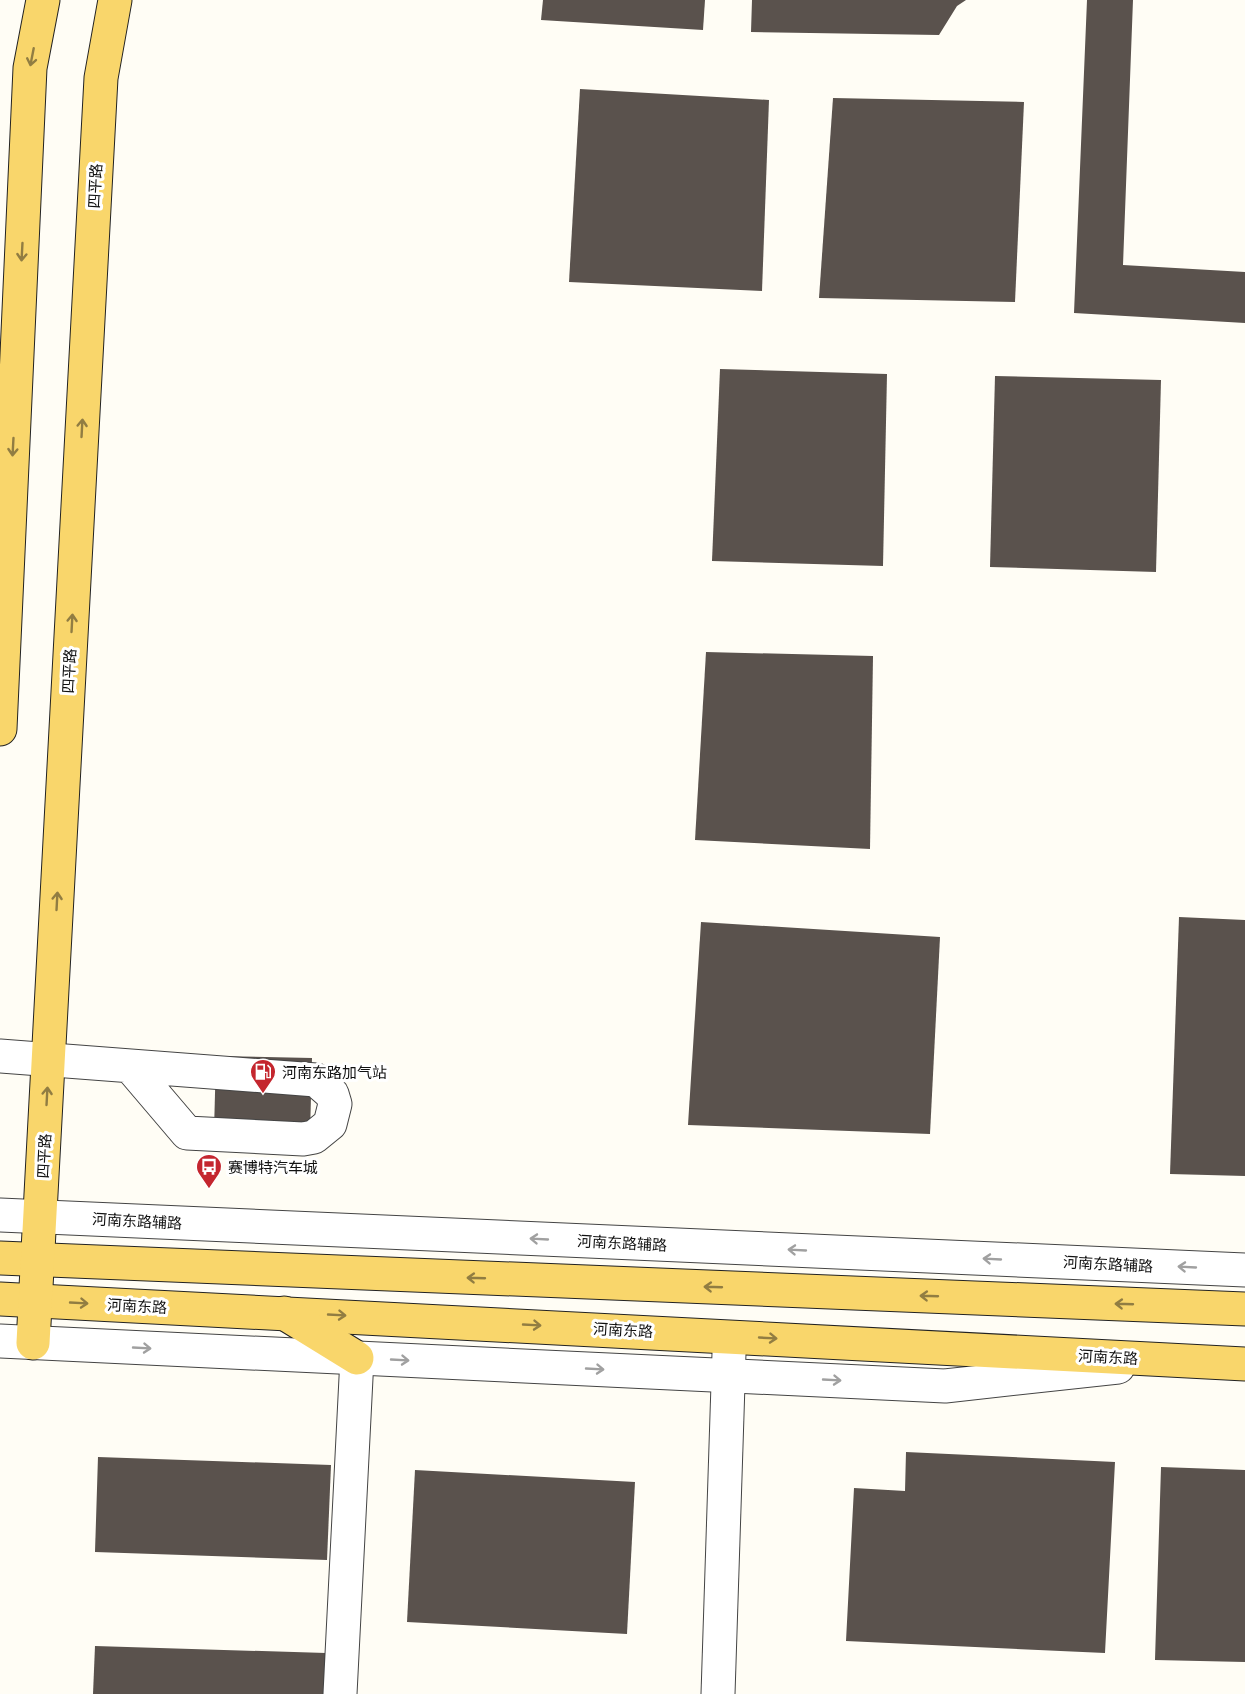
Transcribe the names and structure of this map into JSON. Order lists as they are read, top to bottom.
{
  "streets": {
    "main road": ["四平路", "河南东路"],
    "street": ["河南东路辅路"]
  },
  "crossings": [
    ["四平路", "河南东路辅路"],
    ["四平路", "河南东路"]
  ],
  "places": {
    "fuel station": ["河南东路加气站"],
    "bus stop": ["赛博特汽车城"]
  }
}
